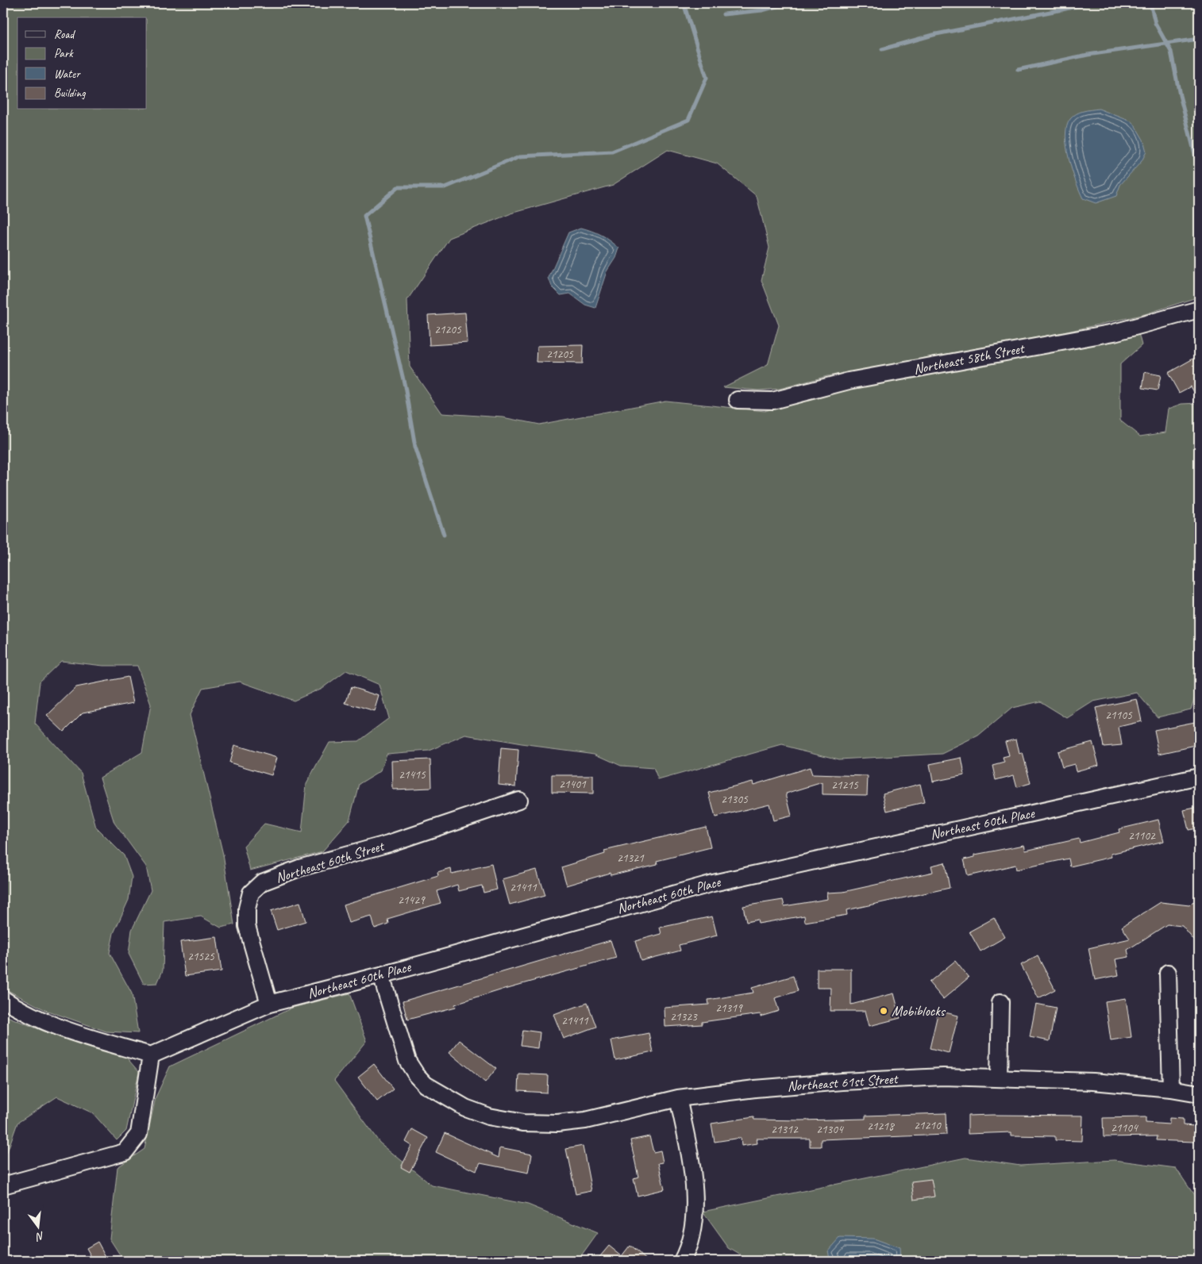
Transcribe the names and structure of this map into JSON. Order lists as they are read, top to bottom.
{
  "streets": {
    "street": [
      "Northeast 58th Street",
      "Northeast 60th Place",
      "Northeast 60th Street",
      "Northeast 61st Street"
    ]
  },
  "crossings": [
    ["Northeast 60th Place", "Northeast 60th Street"],
    ["Northeast 60th Place", "Northeast 61st Street"]
  ],
  "places": ["Mobiblocks"],
  "house_numbers": [
    "21205",
    "21205",
    "21105",
    "21415",
    "21401",
    "21215",
    "21305",
    "21102",
    "21321",
    "21411",
    "21429",
    "21525",
    "21319",
    "21323",
    "21411",
    "21210",
    "21218",
    "21104",
    "21312",
    "21304"
  ],
  "legend": [
    "Road",
    "Park",
    "Water",
    "Building"
  ],
  "north": "bottom"
}
